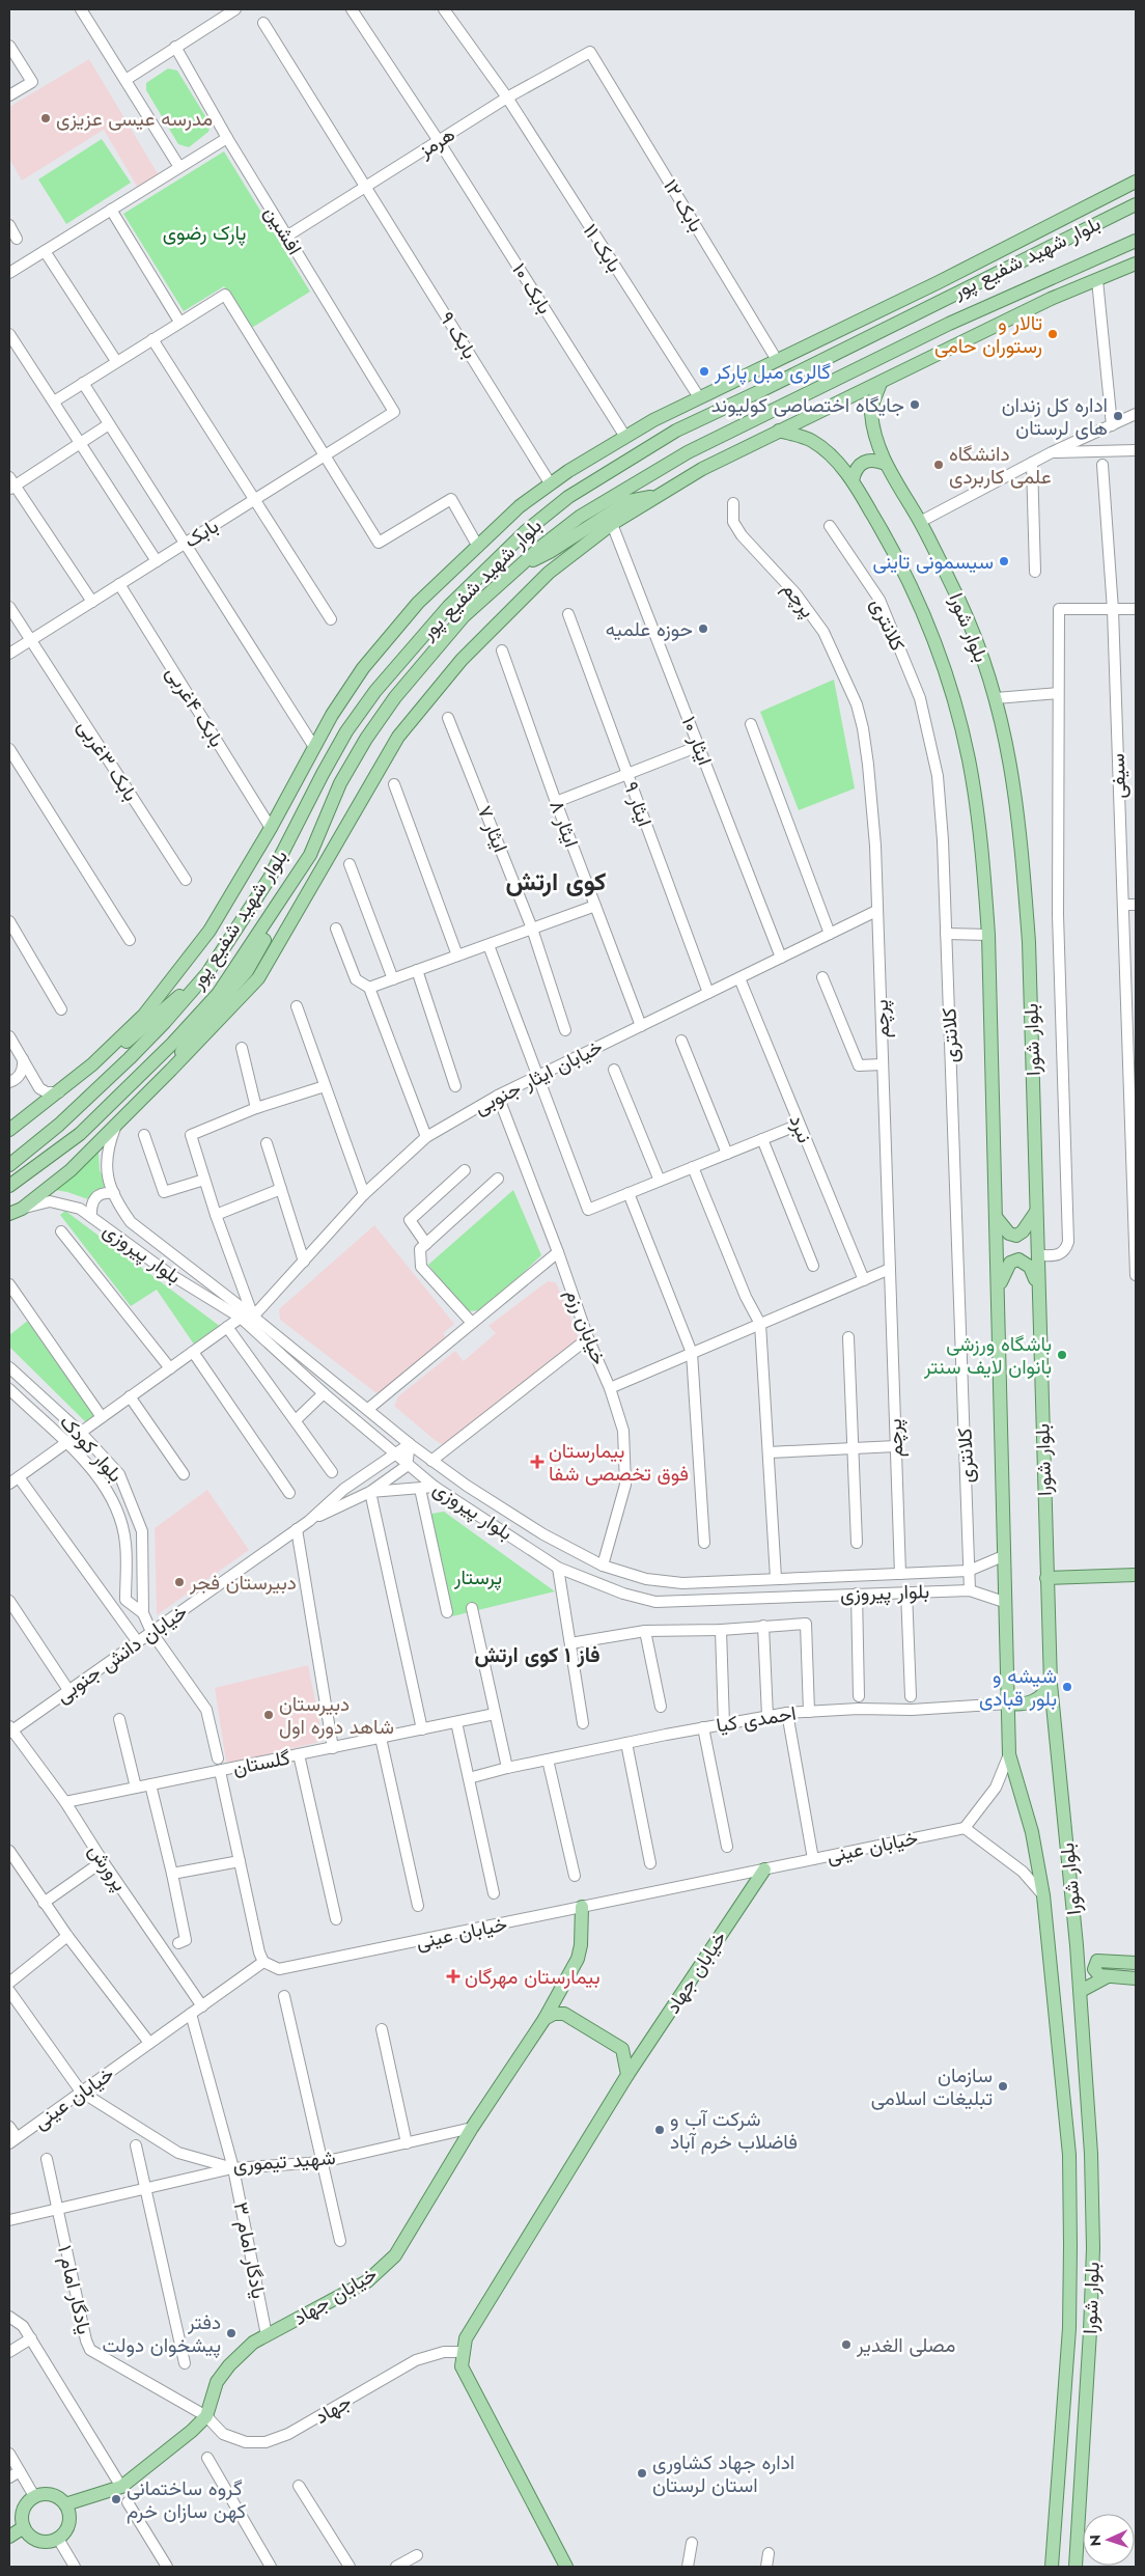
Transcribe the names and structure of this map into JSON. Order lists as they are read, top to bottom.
{
  "streets": {
    "main road": ["بلوار شهید شفیع پور", "بلوار شورا", "خیابان جهاد"],
    "street": [
      "هرمز",
      "بابک ۱۲",
      "افشین",
      "بابک ۱۱",
      "بابک ۱۰",
      "بابک ۹",
      "بابک",
      "پرچم",
      "کلانتری",
      "بابک ۴غربی",
      "ایثار ۱۰",
      "بابک ۳غربی",
      "سیفی",
      "ایثار ۹",
      "ایثار ۸",
      "ایثار ۷",
      "خیابان ایثار جنوبی",
      "نبرد",
      "بلوار پیروزی",
      "خیابان رزم",
      "بلوار کودک",
      "خیابان دانش جنوبی",
      "احمدی کیا",
      "گلستان",
      "خیابان عینی",
      "پرورش",
      "شهید تیموری",
      "یادگار امام ۳",
      "یادگار امام ۱",
      "جهاد"
    ]
  },
  "crossings": [
    ["هرمز", "بابک ۱۲"],
    ["هرمز", "افشین"],
    ["هرمز", "بابک ۱۱"],
    ["هرمز", "بابک ۱۰"],
    ["هرمز", "بابک ۹"],
    ["افشین", "بابک"],
    ["بابک", "بابک ۴غربی"],
    ["بابک", "بابک ۳غربی"],
    ["پرچم", "خیابان ایثار جنوبی"],
    ["پرچم", "بلوار پیروزی"],
    ["کلانتری", "بلوار پیروزی"],
    ["بلوار شورا", "بلوار پیروزی"],
    ["بلوار شورا", "احمدی کیا"],
    ["ایثار ۱۰", "خیابان ایثار جنوبی"],
    ["ایثار ۹", "خیابان ایثار جنوبی"],
    ["ایثار ۸", "خیابان ایثار جنوبی"],
    ["خیابان ایثار جنوبی", "نبرد"],
    ["خیابان ایثار جنوبی", "بلوار پیروزی"],
    ["خیابان ایثار جنوبی", "خیابان رزم"],
    ["بلوار پیروزی", "خیابان رزم"],
    ["بلوار پیروزی", "خیابان دانش جنوبی"],
    ["خیابان دانش جنوبی", "پرورش"],
    ["گلستان", "پرورش"],
    ["خیابان عینی", "پرورش"],
    ["خیابان عینی", "خیابان جهاد"],
    ["خیابان عینی", "شهید تیموری"],
    ["خیابان عینی", "یادگار امام ۳"],
    ["خیابان جهاد", "شهید تیموری"],
    ["خیابان جهاد", "یادگار امام ۳"],
    ["خیابان جهاد", "یادگار امام ۱"],
    ["خیابان جهاد", "جهاد"],
    ["شهید تیموری", "یادگار امام ۳"],
    ["یادگار امام ۱", "جهاد"]
  ],
  "districts": ["کوی ارتش", "فاز ۱ کوی ارتش"],
  "parks": ["پارک رضوی", "پرستار"],
  "places": {
    "other": [
      "مدرسه عیسی عزیزی",
      "تالار و رستوران حامی",
      "گالری مبل پارکر",
      "جایگاه اختصاصی کولیوند",
      "اداره کل زندان های لرستان",
      "دانشگاه علمی کاربردی",
      "سیسمونی تاینی",
      "حوزه علمیه",
      "باشگاه ورزشی بانوان لایف سنتر",
      "دبیرستان فجر",
      "شیشه و بلور قبادی",
      "دبیرستان شاهد دوره اول",
      "سازمان تبلیغات اسلامی",
      "شرکت آب و فاضلاب خرم آباد",
      "دفتر پیشخوان دولت",
      "مصلی الغدیر",
      "اداره جهاد کشاوری استان لرستان",
      "گروه ساختمانی کهن سازان خرم"
    ],
    "health": ["بیمارستان فوق تخصصی شفا", "بیمارستان مهرگان"]
  },
  "north": "left"
}
